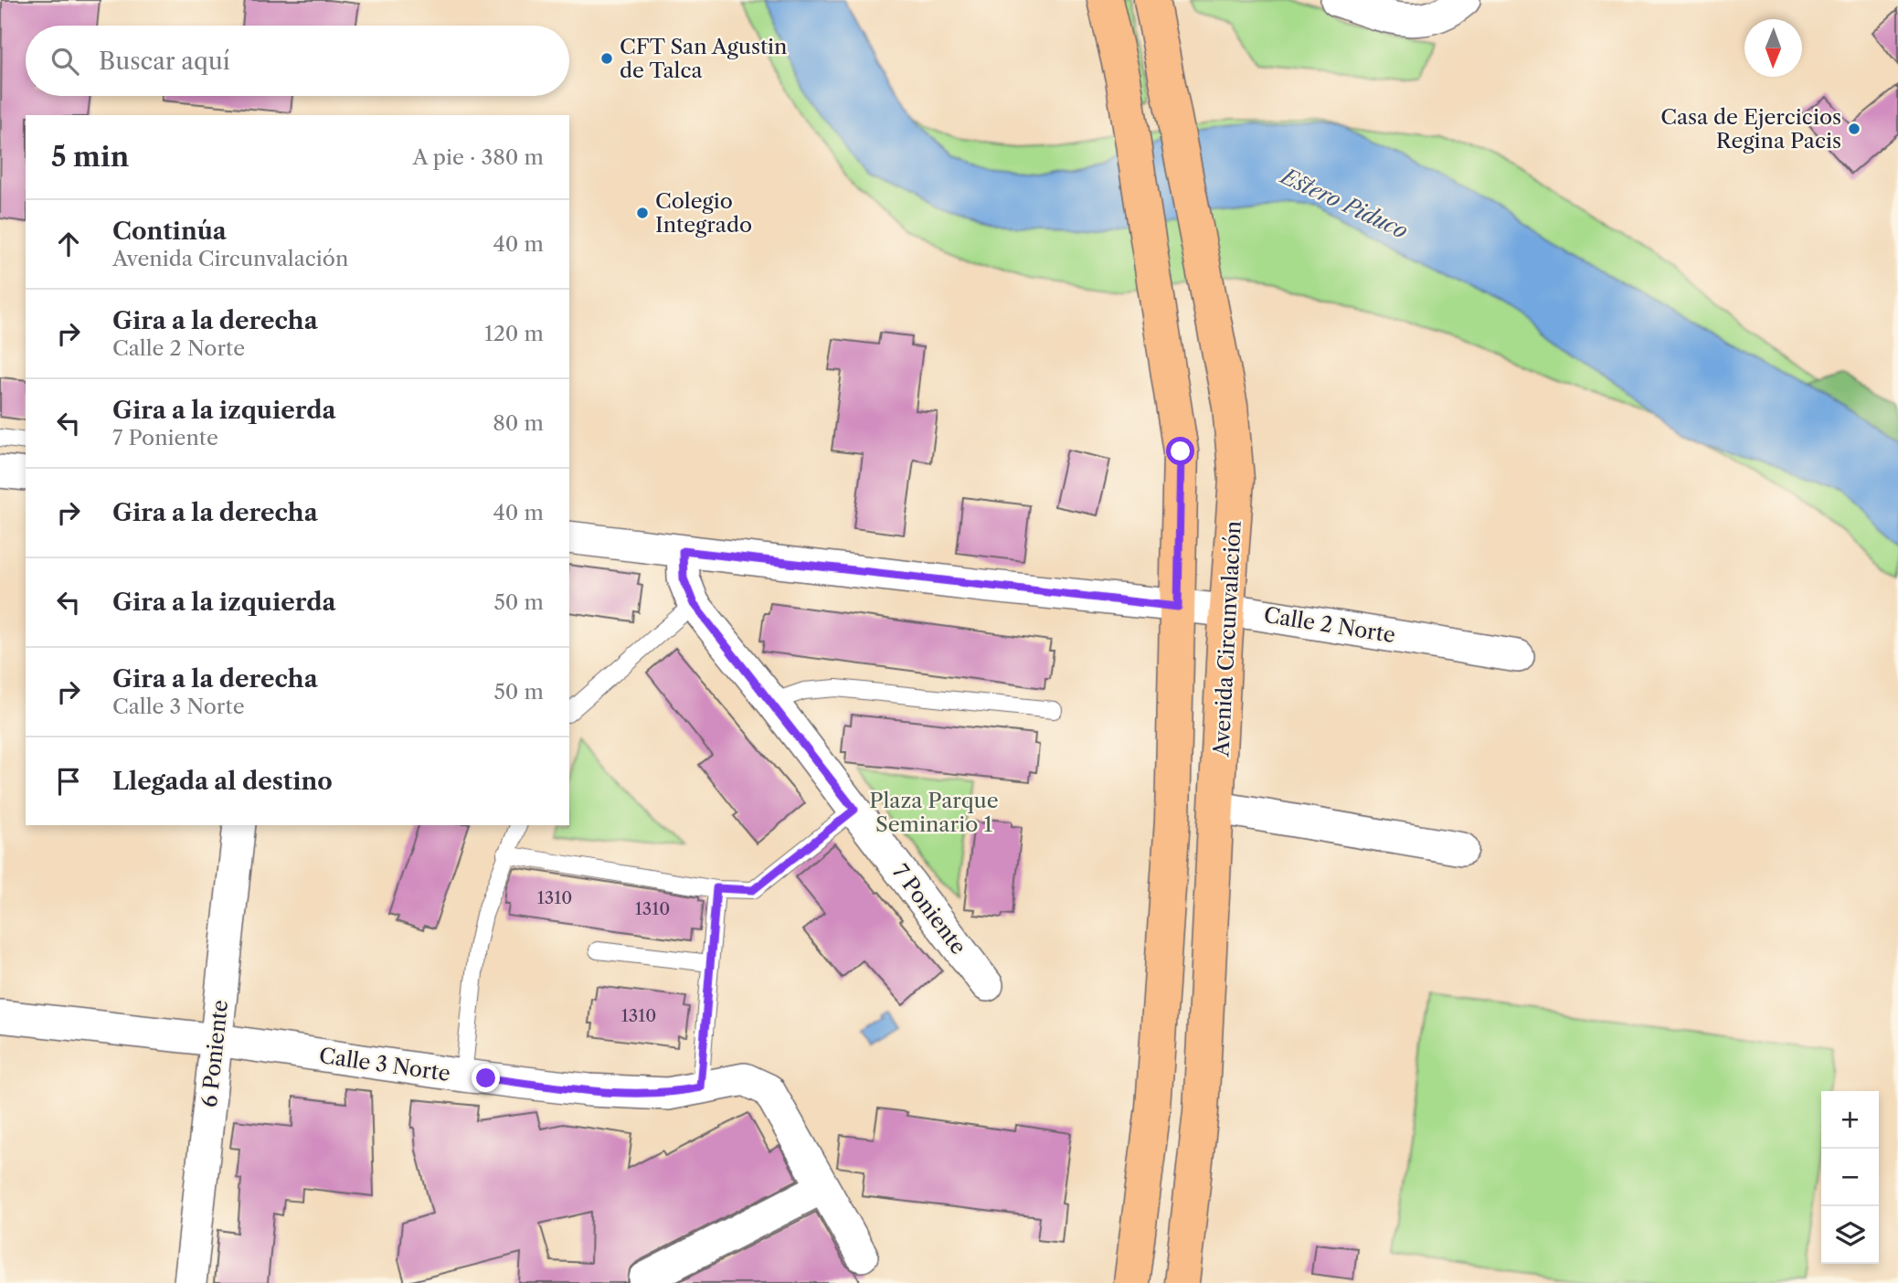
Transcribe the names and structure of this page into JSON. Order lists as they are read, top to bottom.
{
  "streets": {
    "main road": ["Avenida Circunvalación"],
    "street": [
      "Calle 2 Norte",
      "7 Poniente",
      "6 Poniente",
      "Calle 3 Norte"
    ]
  },
  "crossings": [
    ["Calle 2 Norte", "Avenida Circunvalación"],
    ["Calle 2 Norte", "7 Poniente"],
    ["6 Poniente", "Calle 3 Norte"]
  ],
  "water": ["Estero Piduco"],
  "parks": ["Plaza Parque Seminario 1"],
  "places": ["CFT San Agustin de Talca", "Casa de Ejercicios Regina Pacis", "Colegio Integrado"],
  "house_numbers": ["1310", "1310", "1310"],
  "north": "bottom",
  "page": {
    "search": "Buscar aquí",
    "heading": ["5 min", "A pie · 380 m"],
    "list": [
      ["Continúa", "Avenida Circunvalación", "40 m"],
      ["Gira a la derecha", "Calle 2 Norte", "120 m"],
      ["Gira a la izquierda", "7 Poniente", "80 m"],
      ["Gira a la derecha", "40 m"],
      ["Gira a la izquierda", "50 m"],
      ["Gira a la derecha", "Calle 3 Norte", "50 m"],
      "Llegada al destino"
    ],
    "map_buttons": ["+", "−"]
  }
}
